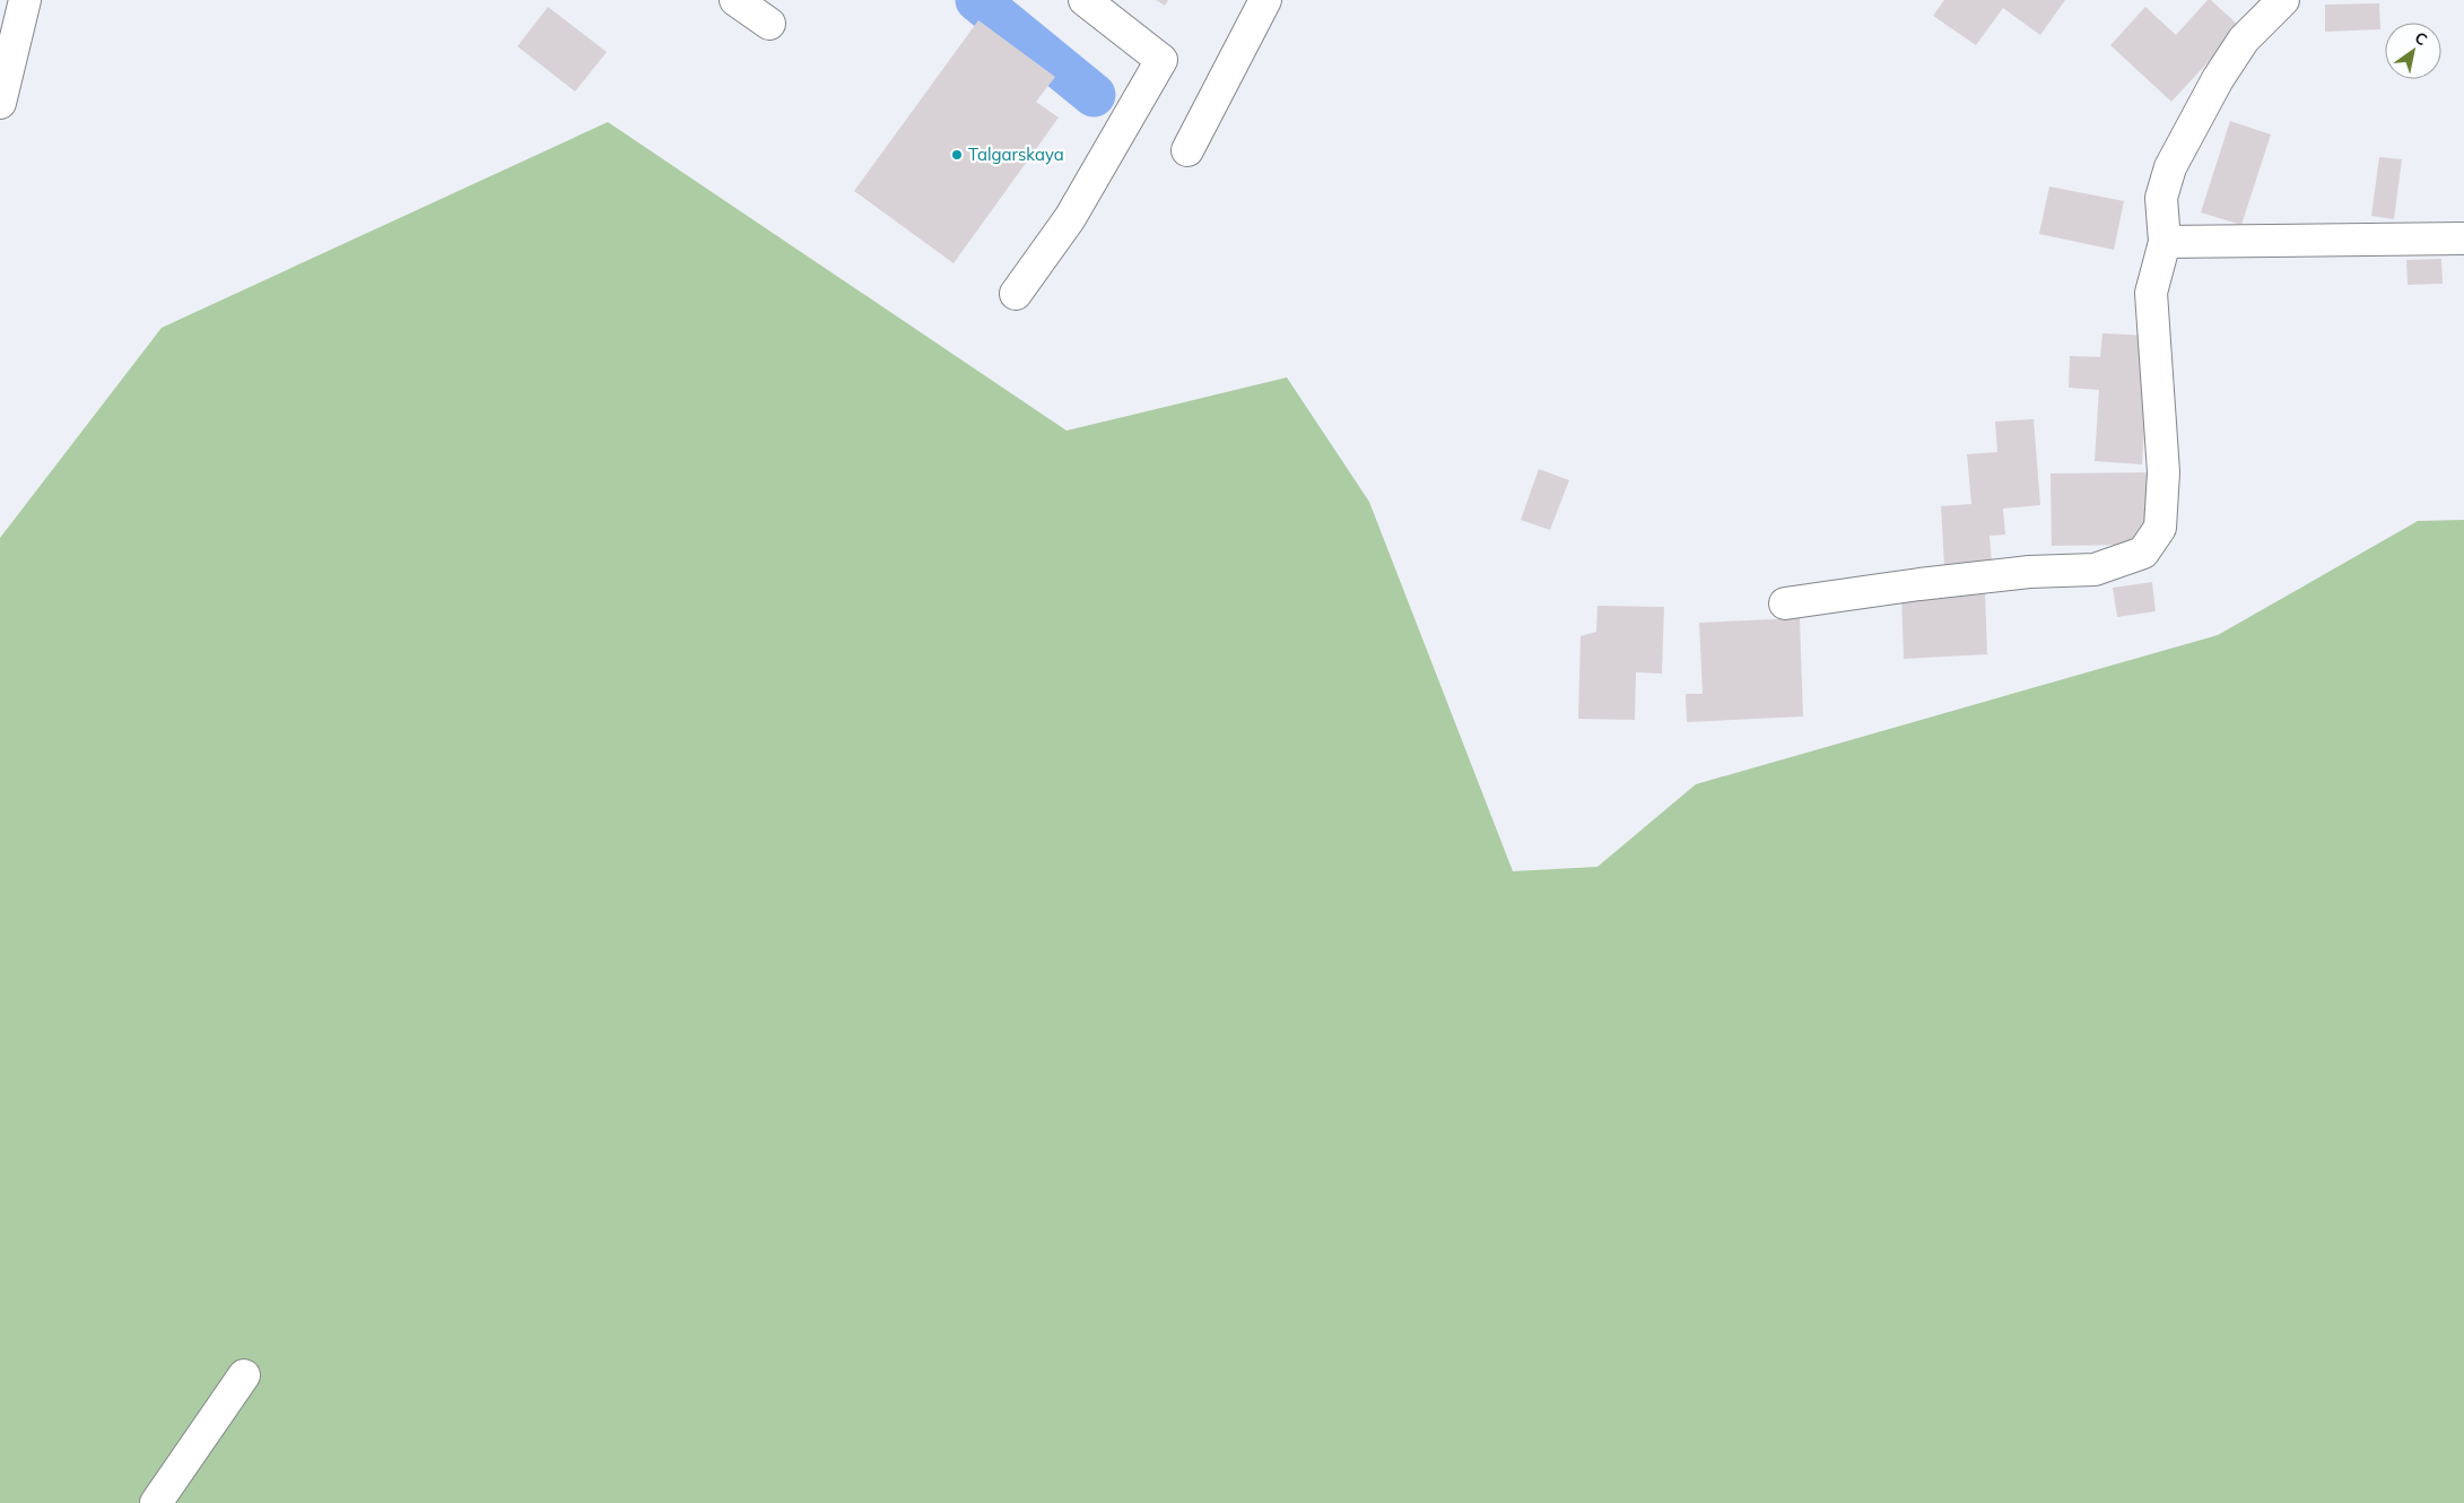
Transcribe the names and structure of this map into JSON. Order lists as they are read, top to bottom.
{
  "places": ["Talgarskaya"],
  "north": "top right"
}
